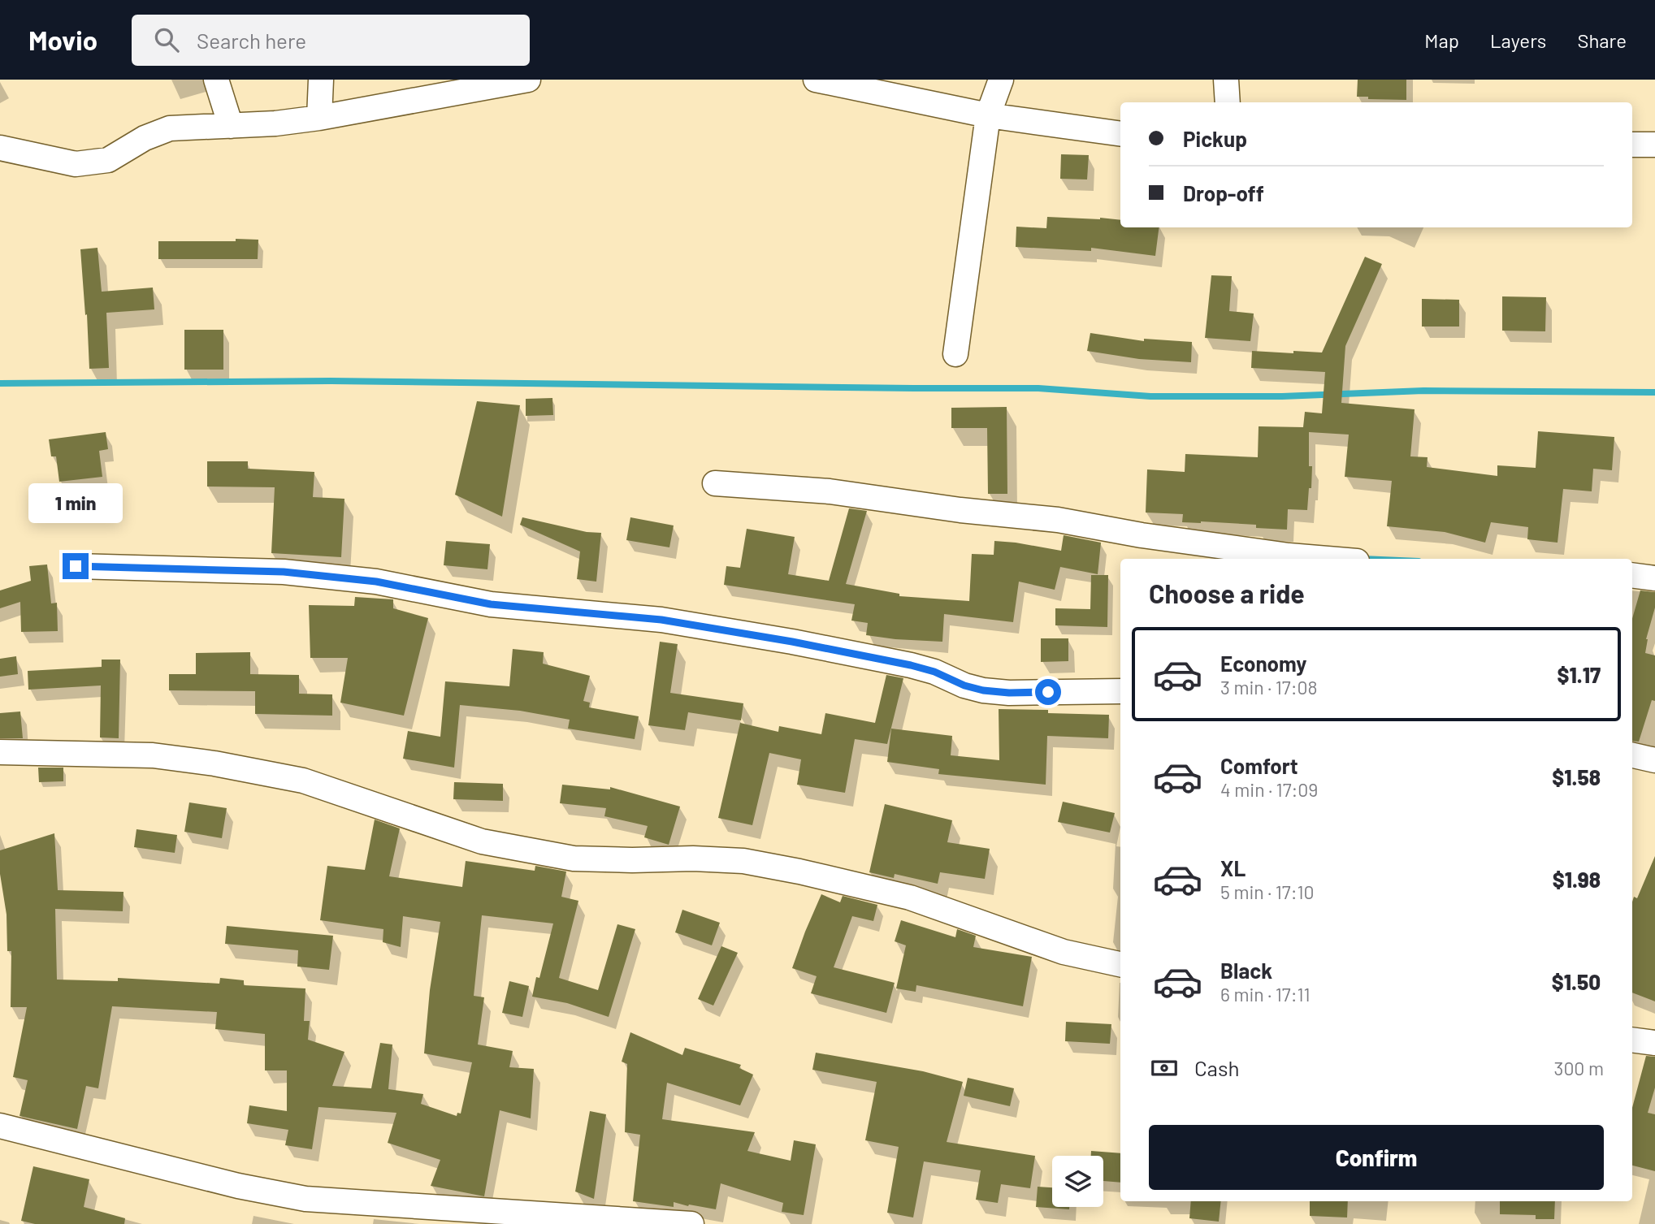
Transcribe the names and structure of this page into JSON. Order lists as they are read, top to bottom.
{
  "page": {
    "header": "Movio",
    "search": "Search here",
    "nav": ["Map", "Layers", "Share"],
    "banner": ["Pickup", "Drop-off"],
    "bubble": "1 min",
    "heading": "Choose a ride",
    "list": [
      {
        "name": "Economy",
        "note": "3 min · 17:08",
        "value": "$1.17"
      },
      {
        "name": "Comfort",
        "note": "4 min · 17:09",
        "value": "$1.58"
      },
      {
        "name": "XL",
        "note": "5 min · 17:10",
        "value": "$1.98"
      },
      {
        "name": "Black",
        "note": "6 min · 17:11",
        "value": "$1.50"
      }
    ],
    "pay": ["Cash", "300 m"],
    "buttons": "Confirm"
  }
}
